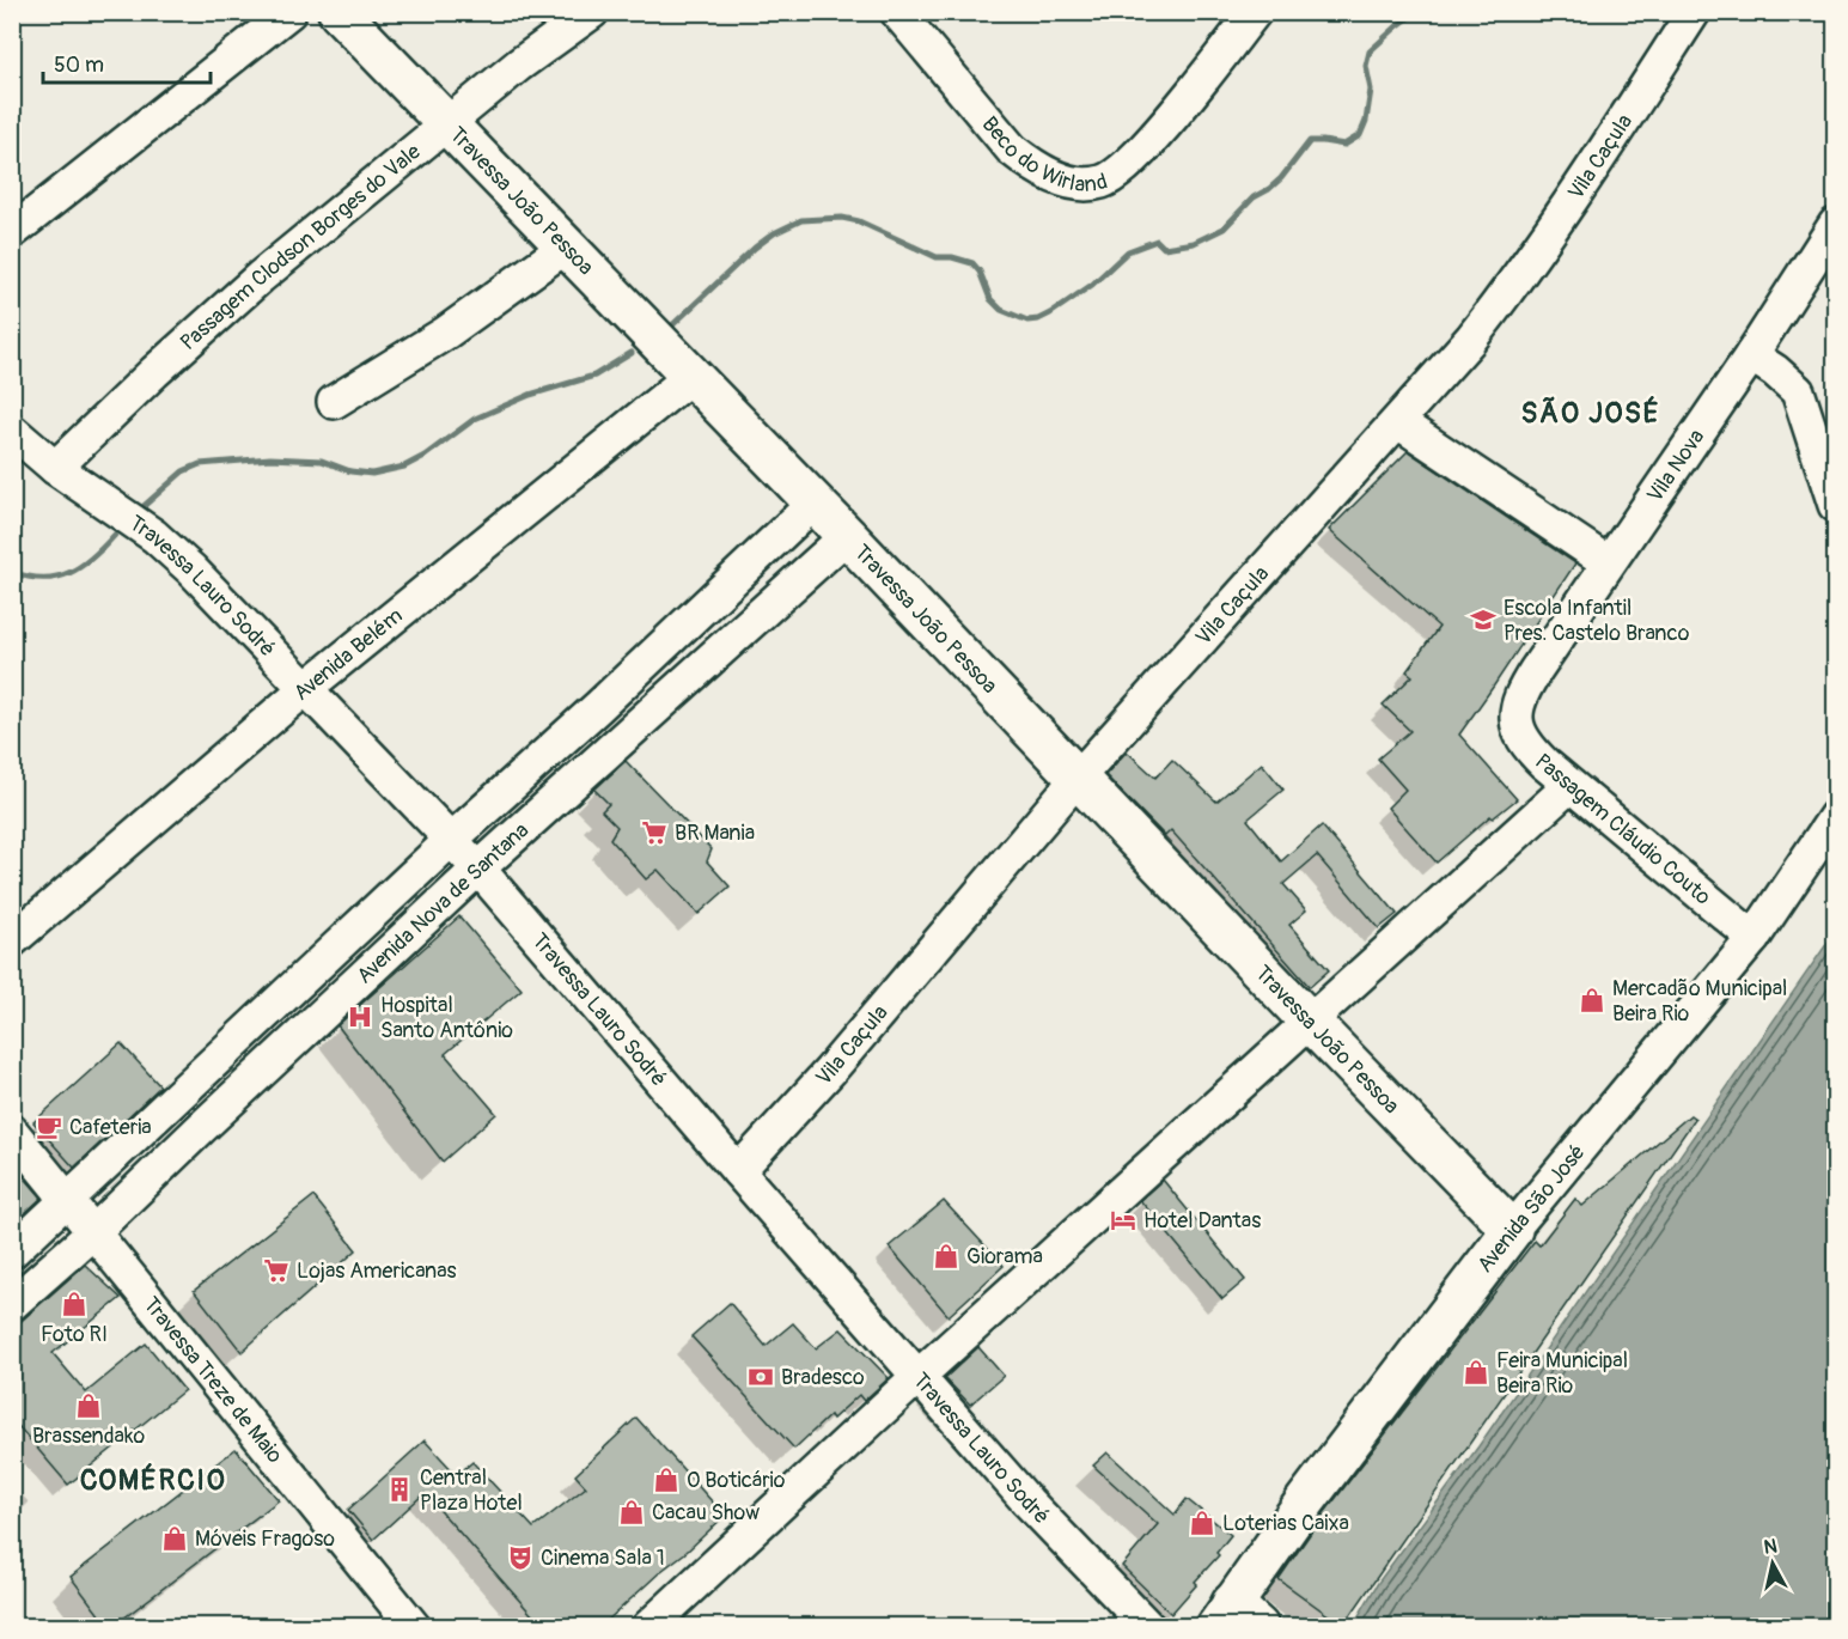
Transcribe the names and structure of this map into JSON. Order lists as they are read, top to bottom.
{
  "streets": {
    "main road": ["Travessa João Pessoa", "Avenida São José"],
    "street": [
      "Beco do Wirland",
      "Vila Caçula",
      "Passagem Clodson Borges do Vale",
      "Vila Nova",
      "Travessa Lauro Sodré",
      "Avenida Belém",
      "Passagem Cláudio Couto",
      "Avenida Nova de Santana",
      "Travessa Treze de Maio"
    ]
  },
  "crossings": [
    ["Vila Caçula", "Travessa João Pessoa"],
    ["Vila Caçula", "Travessa Lauro Sodré"],
    ["Travessa João Pessoa", "Passagem Clodson Borges do Vale"],
    ["Travessa João Pessoa", "Avenida Belém"],
    ["Travessa João Pessoa", "Avenida Nova de Santana"],
    ["Travessa João Pessoa", "Avenida São José"],
    ["Passagem Clodson Borges do Vale", "Travessa Lauro Sodré"],
    ["Vila Nova", "Passagem Cláudio Couto"],
    ["Travessa Lauro Sodré", "Avenida Belém"],
    ["Travessa Lauro Sodré", "Avenida Nova de Santana"],
    ["Passagem Cláudio Couto", "Avenida São José"],
    ["Avenida Nova de Santana", "Travessa Treze de Maio"]
  ],
  "districts": ["SÃO JOSÉ", "COMÉRCIO"],
  "places": {
    "school or university": ["Escola Infantil Pres. Castelo Branco"],
    "supermarket": ["BR Mania", "Lojas Americanas"],
    "shop": [
      "Mercadão Municipal Beira Rio",
      "Giorama",
      "Foto RI",
      "Feira Municipal Beira Rio",
      "Brassendako",
      "O Boticário",
      "Cacau Show",
      "Loterias Caixa",
      "Móveis Fragoso"
    ],
    "hospital": ["Hospital Santo Antônio"],
    "cafe": ["Cafeteria"],
    "hotel": ["Hotel Dantas"],
    "bank": ["Bradesco"],
    "building": ["Central Plaza Hotel"],
    "theatre": ["Cinema Sala 1"]
  },
  "scale_bar": "50 m",
  "north": "top"
}
